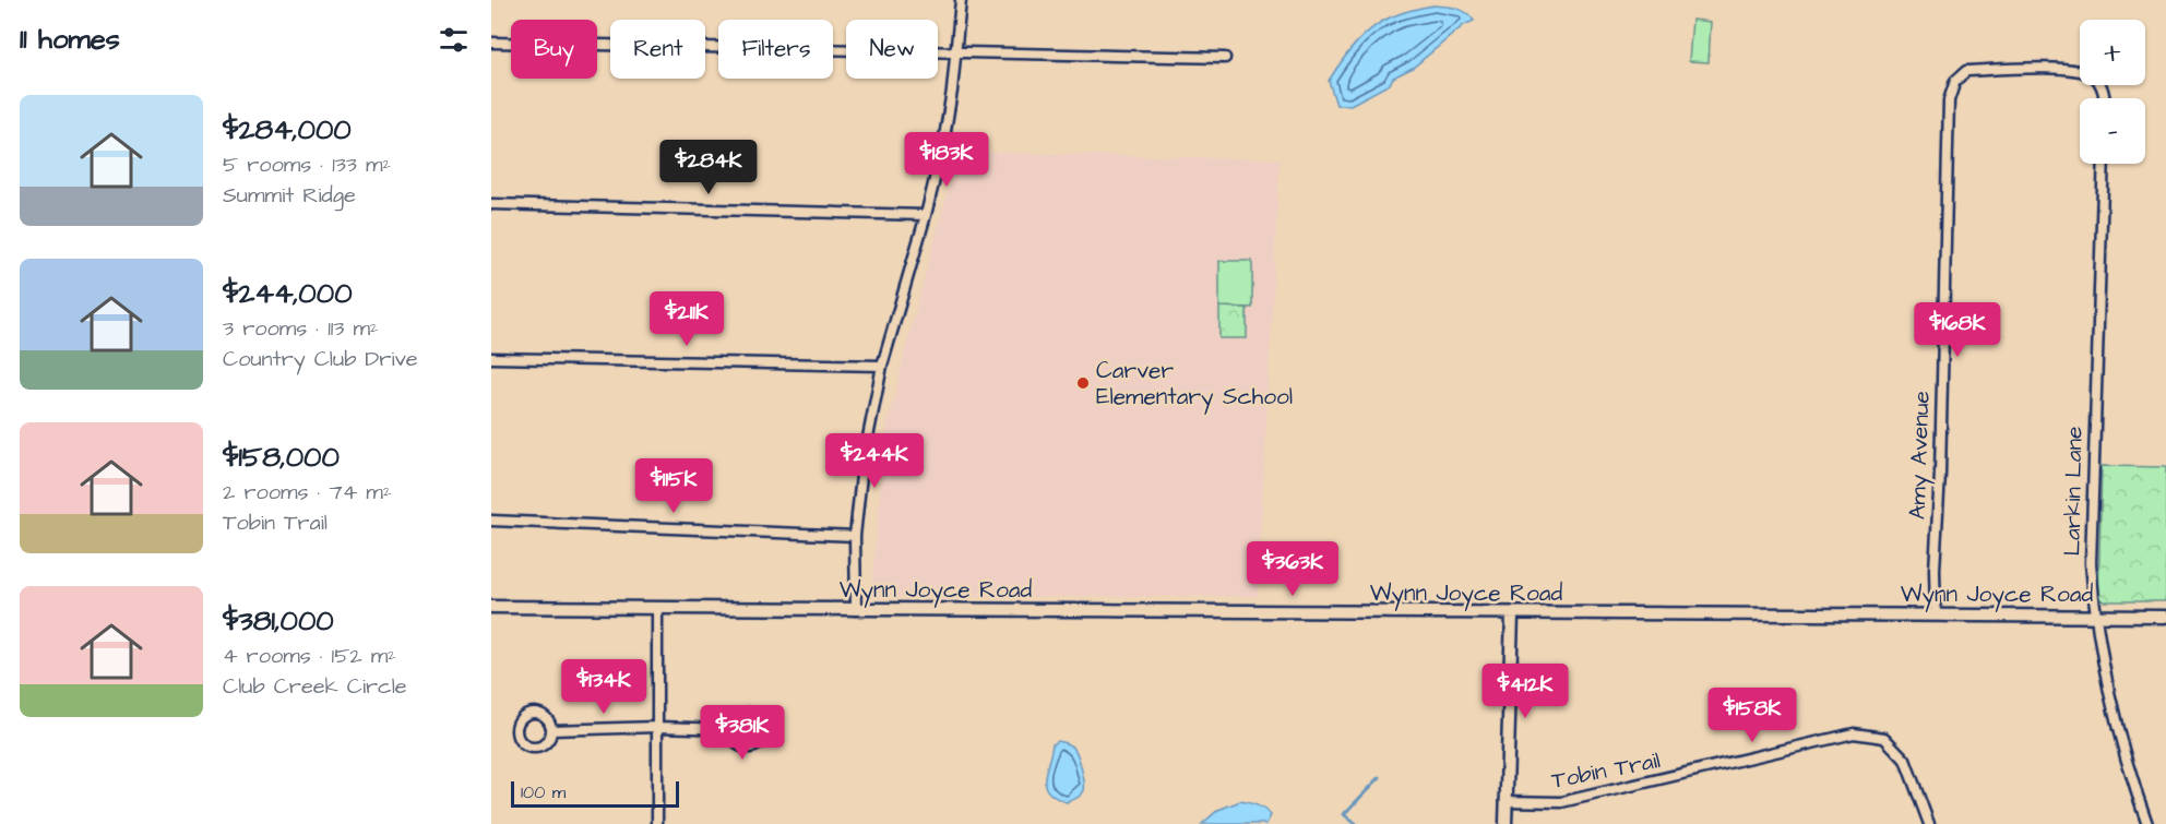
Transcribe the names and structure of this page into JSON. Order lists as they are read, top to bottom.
{
  "streets": {
    "street": [
      "Amy Avenue",
      "Larkin Lane",
      "Wynn Joyce Road",
      "Tobin Trail"
    ]
  },
  "crossings": [
    ["Amy Avenue", "Wynn Joyce Road"],
    ["Larkin Lane", "Wynn Joyce Road"]
  ],
  "places": ["Carver Elementary School"],
  "scale_bar": "100 m",
  "page": {
    "heading": "11 homes",
    "map_buttons": ["+", "−"],
    "chip": [
      "Buy",
      "Rent",
      "Filters",
      "New"
    ],
    "list": [
      {
        "name": "$284,000",
        "note": "5 rooms · 133 m² · Summit Ridge"
      },
      {
        "name": "$244,000",
        "note": "3 rooms · 113 m² · Country Club Drive"
      },
      {
        "name": "$158,000",
        "note": "2 rooms · 74 m² · Tobin Trail"
      },
      {
        "name": "$381,000",
        "note": "4 rooms · 152 m² · Club Creek Circle"
      }
    ],
    "price": [
      "$183K",
      "$284K",
      "$211K",
      "$168K",
      "$244K",
      "$115K",
      "$363K",
      "$134K",
      "$412K",
      "$158K",
      "$381K"
    ],
    "scale": "100 m"
  }
}
